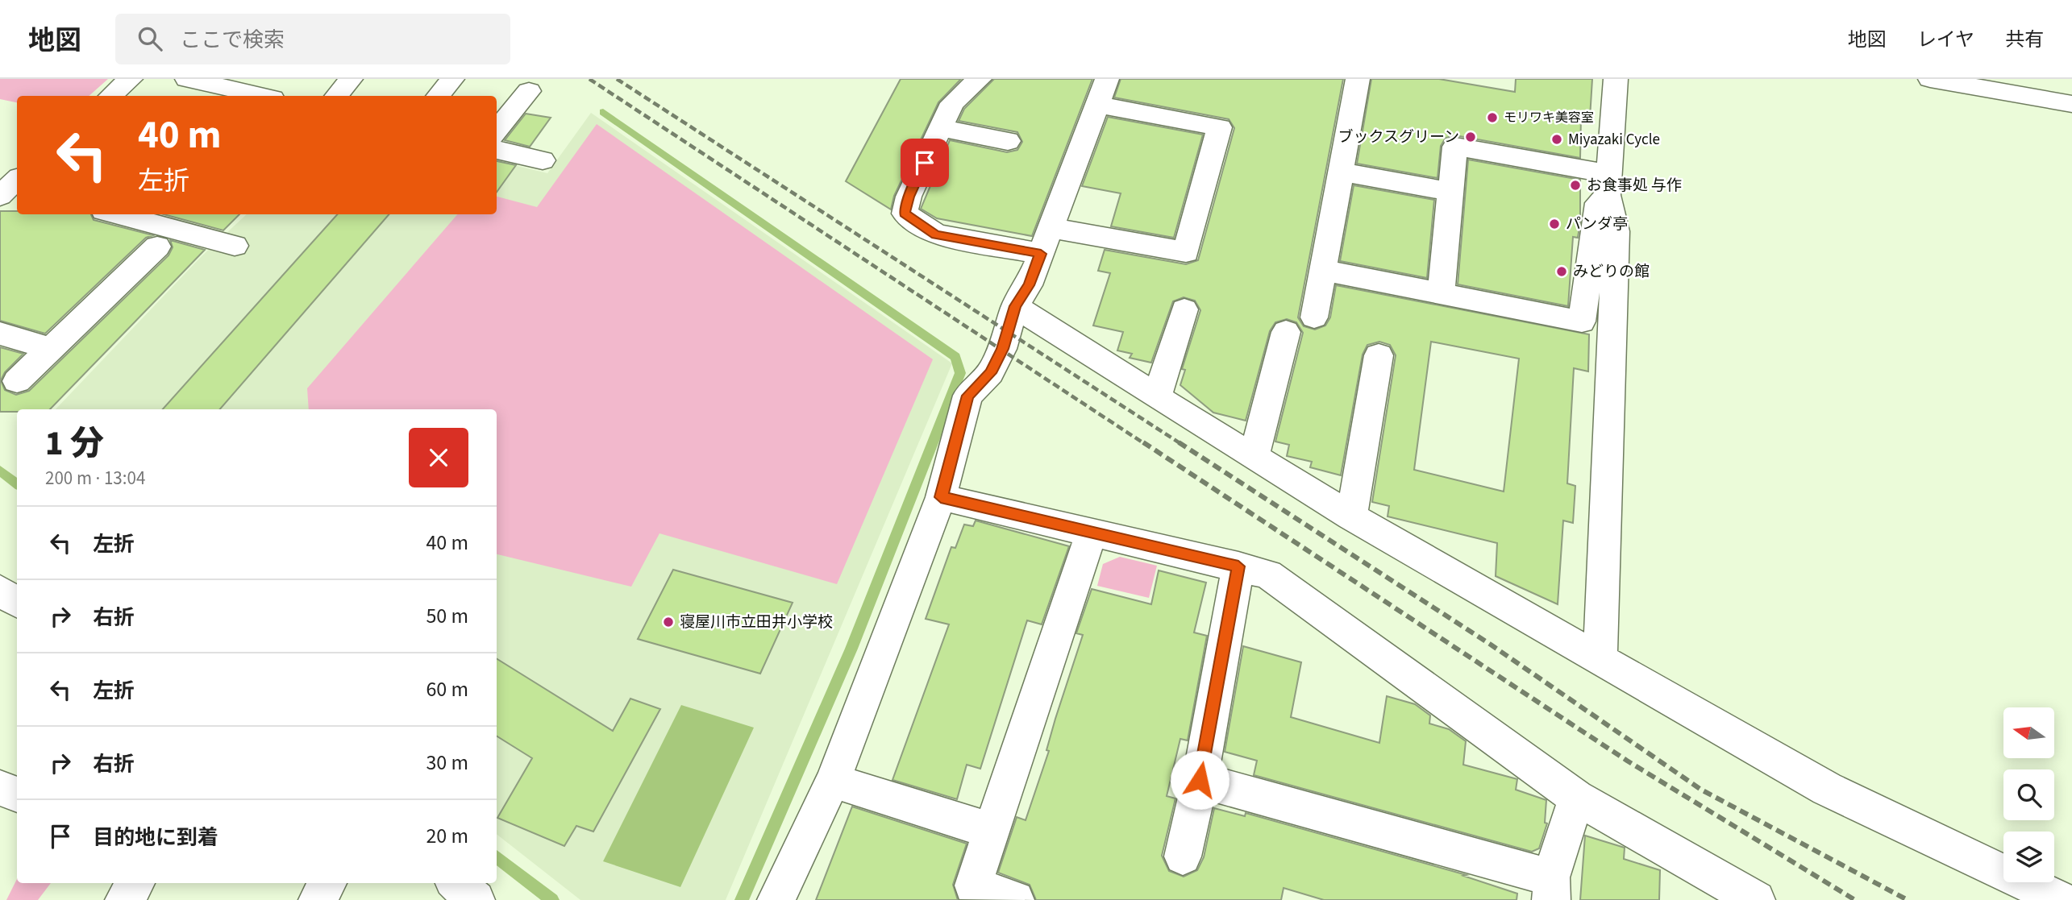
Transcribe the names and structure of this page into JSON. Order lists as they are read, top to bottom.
{
  "places": [
    "モリワキ美容室",
    "ブックスグリーン",
    "Miyazaki Cycle",
    "お食事処 与作",
    "パンダ亭",
    "みどりの館",
    "寝屋川市立田井小学校"
  ],
  "north": "left",
  "page": {
    "header": "地図",
    "search": "ここで検索",
    "nav": ["地図", "レイヤ", "共有"],
    "turn": ["40 m", "左折"],
    "heading": ["1 分", "200 m · 13:04"],
    "list": [
      {
        "name": "左折",
        "value": "40 m"
      },
      {
        "name": "右折",
        "value": "50 m"
      },
      {
        "name": "左折",
        "value": "60 m"
      },
      {
        "name": "右折",
        "value": "30 m"
      },
      {
        "name": "目的地に到着",
        "value": "20 m"
      }
    ]
  }
}
